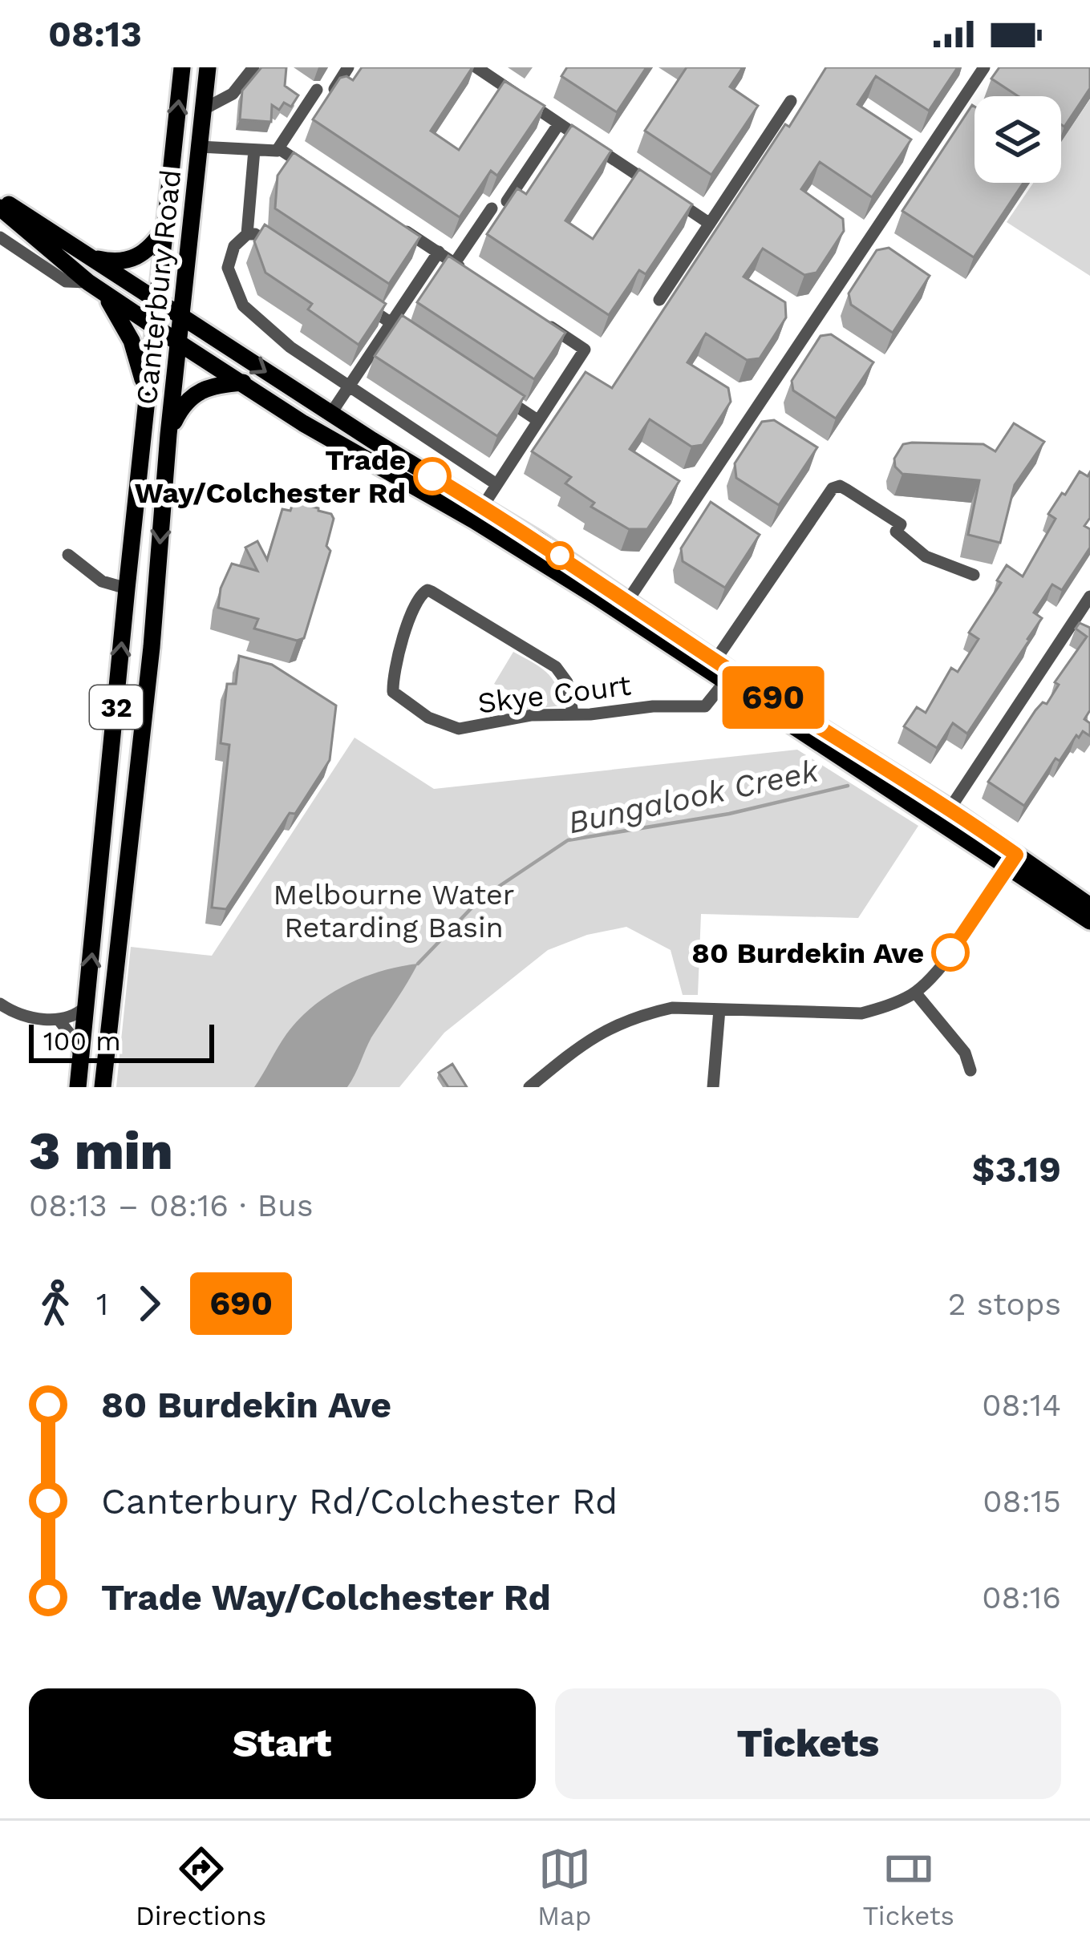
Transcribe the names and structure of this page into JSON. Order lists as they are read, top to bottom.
{
  "streets": {
    "main road": ["Canterbury Road", "32"],
    "street": ["Skye Court"]
  },
  "water": ["Bungalook Creek"],
  "parks": ["Melbourne Water Retarding Basin"],
  "places": ["Trade Way/Colchester Rd", "80 Burdekin Ave"],
  "lines": ["bus line 690"],
  "scale_bar": "100 m",
  "page": {
    "status": "08:13",
    "on_map": "690",
    "scale": "100 m",
    "heading": ["3 min", "08:13 – 08:16 · Bus", "$3.19"],
    "legs": ["1", "690", "2 stops"],
    "list": [
      {
        "name": "80 Burdekin Ave",
        "value": "08:14"
      },
      {
        "name": "Canterbury Rd/Colchester Rd",
        "value": "08:15"
      },
      {
        "name": "Trade Way/Colchester Rd",
        "value": "08:16"
      }
    ],
    "buttons": ["Start", "Tickets"],
    "tabs": ["Directions", "Map", "Tickets"]
  }
}
